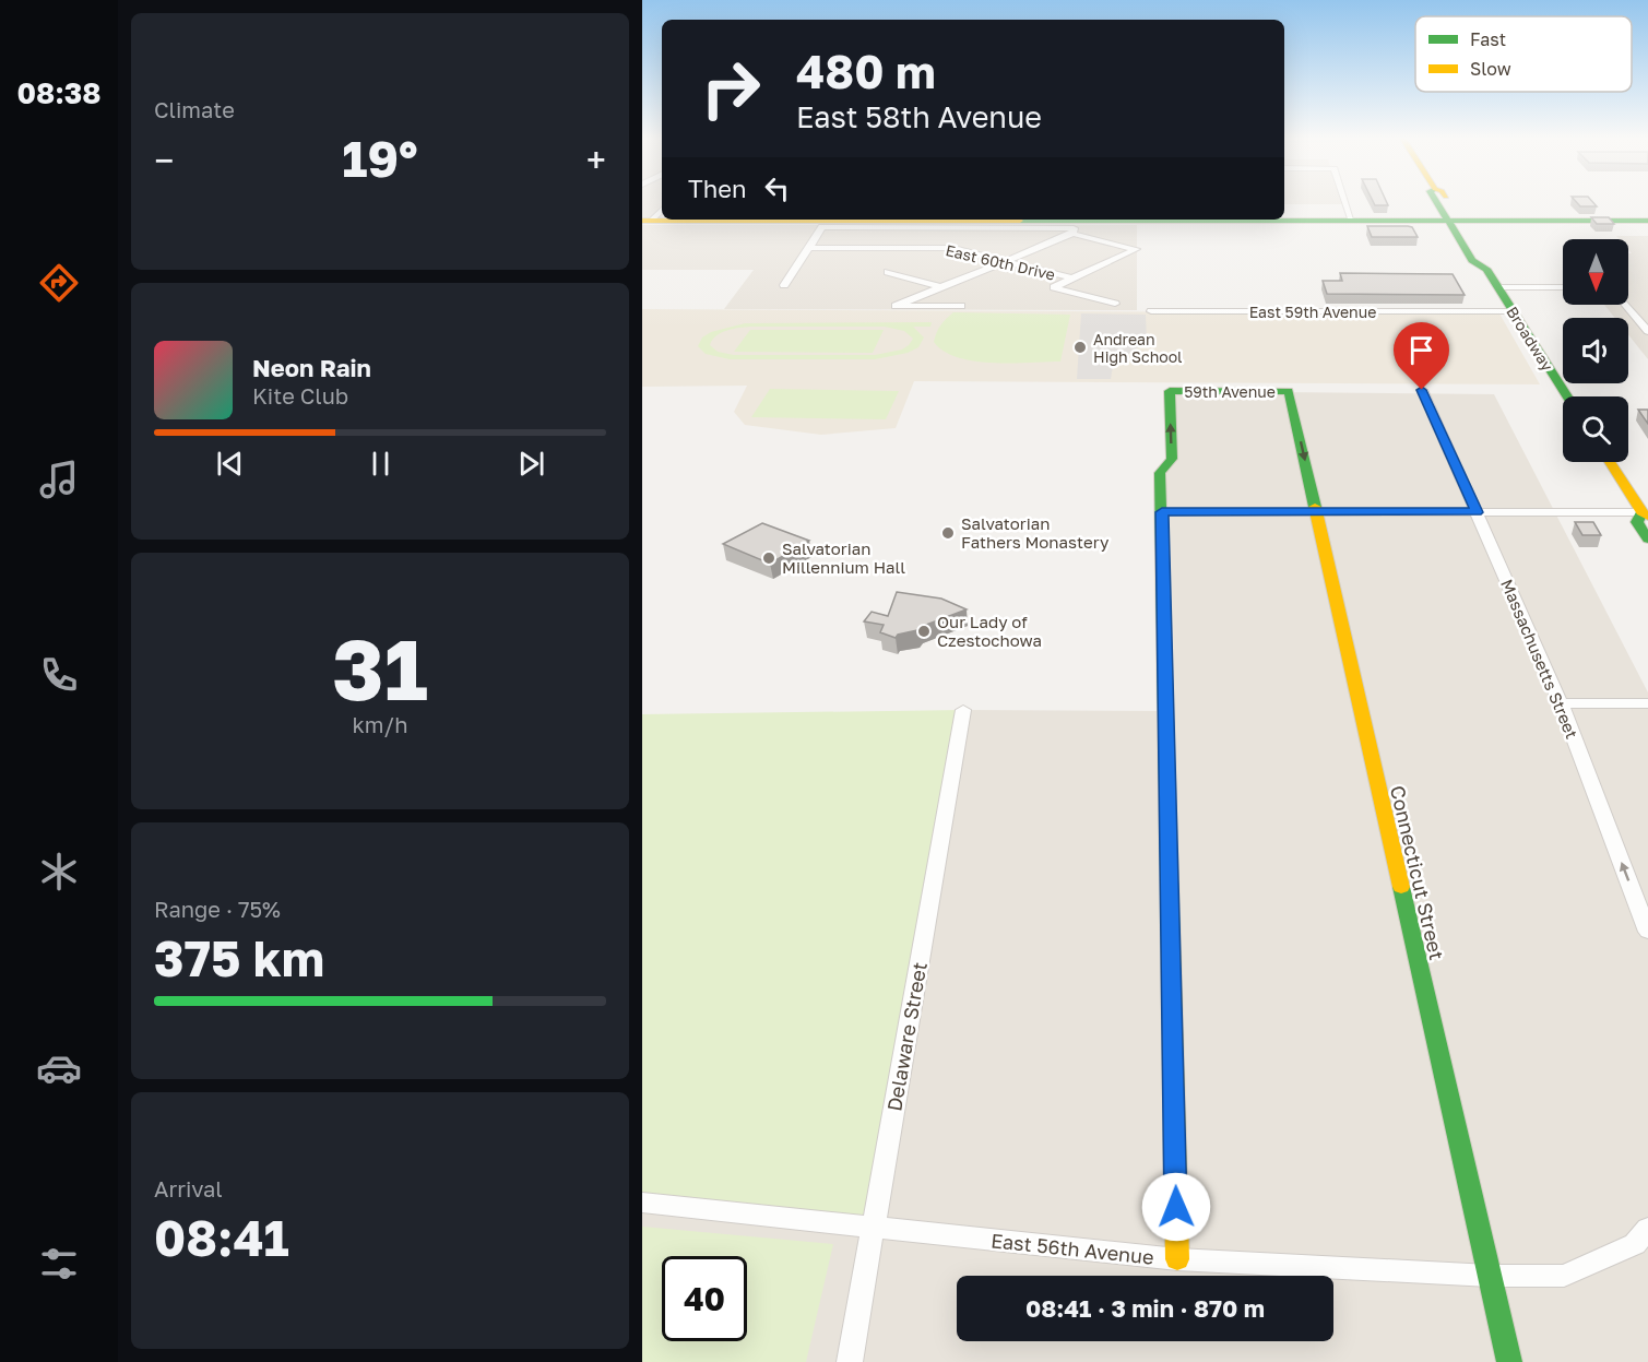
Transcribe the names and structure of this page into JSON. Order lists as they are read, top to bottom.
{
  "streets": {
    "main road": ["Broadway", "59th Avenue", "Connecticut Street"],
    "street": [
      "East 60th Drive",
      "East 59th Avenue",
      "Massachusetts Street",
      "Delaware Street",
      "East 56th Avenue"
    ]
  },
  "crossings": [
    ["East 59th Avenue", "Broadway"],
    ["59th Avenue", "Connecticut Street"],
    ["Connecticut Street", "East 56th Avenue"],
    ["Delaware Street", "East 56th Avenue"]
  ],
  "one_way": ["Massachusetts Street"],
  "places": [
    "Andrean High School",
    "Salvatorian Fathers Monastery",
    "Salvatorian Millennium Hall",
    "Our Lady of Czestochowa"
  ],
  "legend": ["Fast", "Slow"],
  "north": "bottom",
  "page": {
    "tabs": "08:38",
    "tile": [
      "Climate",
      ["31", "km/h"],
      ["Range · 75%", "375 km"],
      ["Arrival", "08:41"]
    ],
    "turn": ["480 m", "East 58th Avenue"],
    "heat": ["−", "19°", "+"],
    "then": "Then",
    "song": ["Neon Rain", "Kite Club"],
    "limit": "40",
    "trip": "08:41 · 3 min · 870 m"
  }
}
